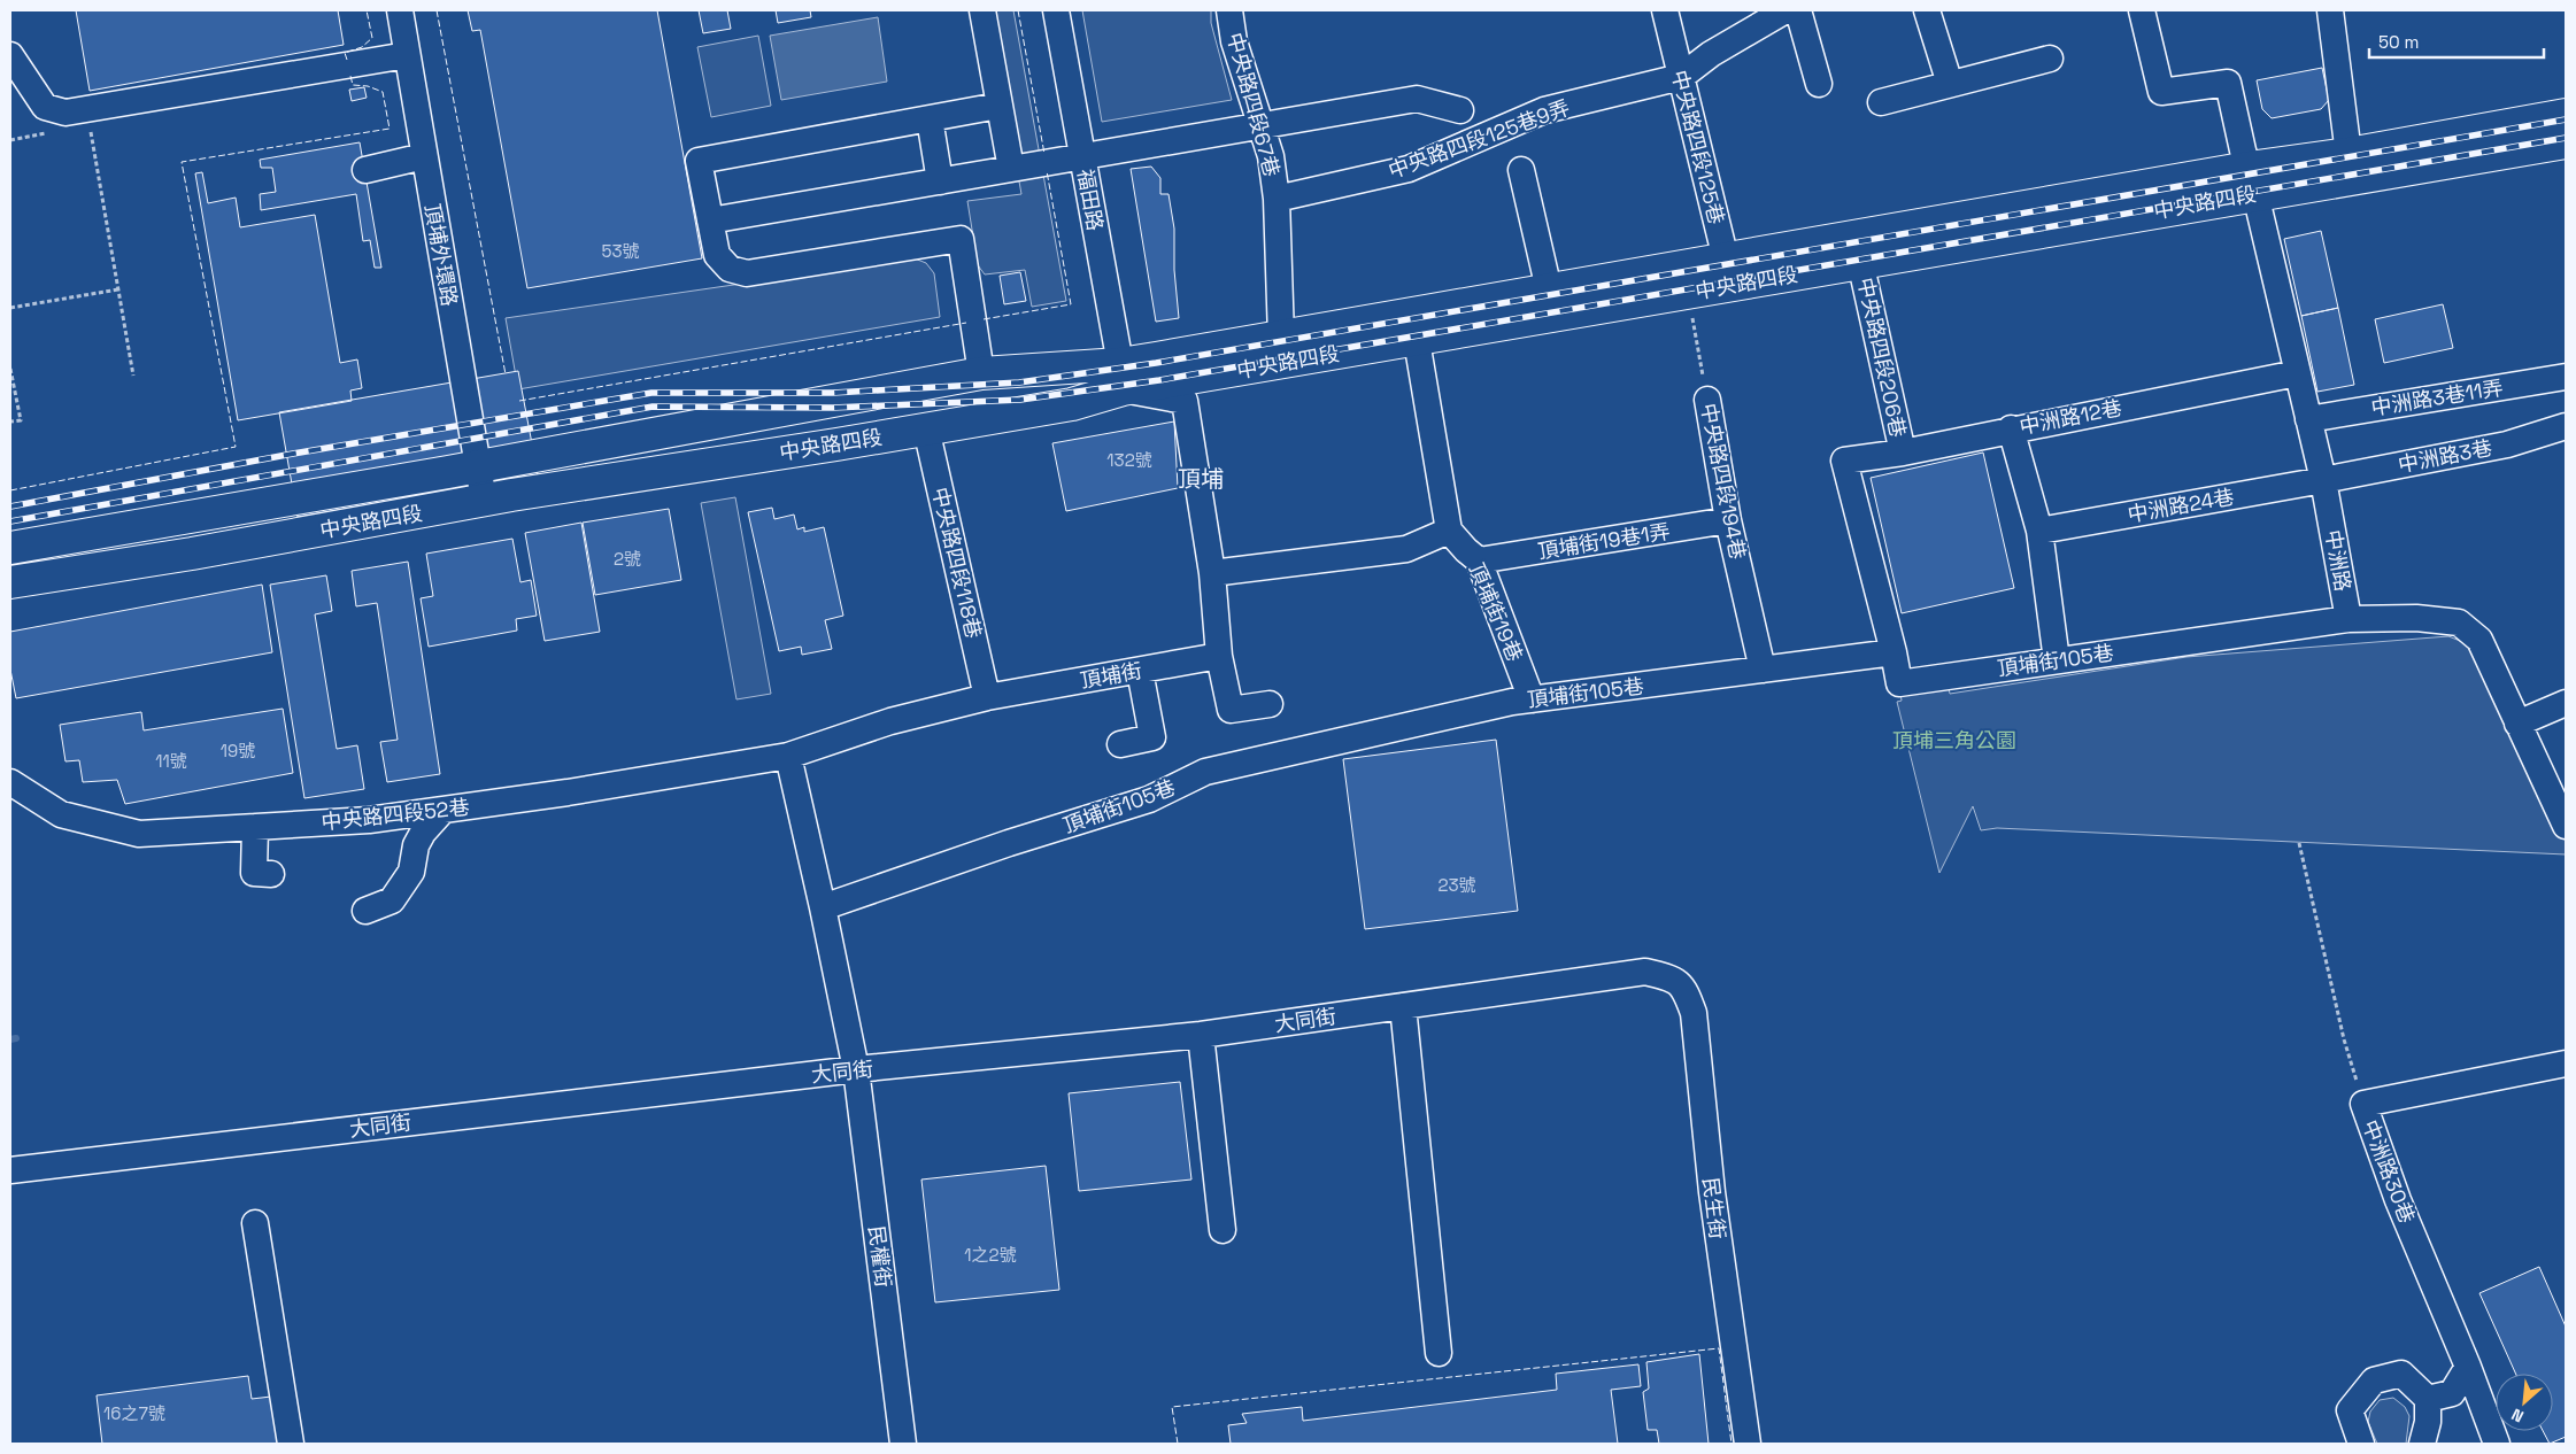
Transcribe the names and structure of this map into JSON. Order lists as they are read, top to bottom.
{
  "streets": {
    "main road": ["中央路四段"],
    "street": [
      "中央路四段67巷",
      "中央路四段125巷9弄",
      "中央路四段125巷",
      "福田路",
      "頂埔外環路",
      "中央路四段206巷",
      "中洲路3巷11弄",
      "中洲路12巷",
      "中洲路3巷",
      "中央路四段194巷",
      "中洲路24巷",
      "頂埔街19巷1弄",
      "中洲路",
      "中央路四段118巷",
      "頂埔街19巷",
      "頂埔街105巷",
      "頂埔街",
      "中央路四段52巷",
      "大同街",
      "中洲路30巷",
      "民生街",
      "民權街"
    ]
  },
  "crossings": [
    ["中央路四段67巷", "中央路四段125巷9弄"],
    ["中央路四段67巷", "中央路四段"],
    ["中央路四段125巷9弄", "中央路四段125巷"],
    ["中央路四段125巷", "中央路四段"],
    ["福田路", "中央路四段"],
    ["中央路四段", "頂埔外環路"],
    ["中央路四段", "中央路四段206巷"],
    ["中央路四段", "中央路四段194巷"],
    ["中央路四段", "中洲路"],
    ["中央路四段", "中央路四段118巷"],
    ["中央路四段206巷", "中洲路12巷"],
    ["中洲路3巷11弄", "中洲路"],
    ["中洲路12巷", "中洲路"],
    ["中洲路12巷", "頂埔街105巷"],
    ["中洲路3巷", "中洲路24巷"],
    ["中洲路3巷", "中洲路"],
    ["中央路四段194巷", "頂埔街19巷1弄"],
    ["中央路四段194巷", "頂埔街105巷"],
    ["中洲路24巷", "中洲路"],
    ["頂埔街19巷1弄", "頂埔街19巷"],
    ["中洲路", "頂埔街105巷"],
    ["中央路四段118巷", "頂埔街"],
    ["頂埔街19巷", "頂埔街105巷"],
    ["頂埔街", "中央路四段52巷"],
    ["大同街", "民生街"],
    ["大同街", "民權街"]
  ],
  "districts": ["頂埔"],
  "parks": ["頂埔三角公園"],
  "house_numbers": [
    "53號",
    "132號",
    "2號",
    "19號",
    "11號",
    "23號",
    "1之2號",
    "16之7號"
  ],
  "scale_bar": "50 m",
  "north": "bottom left"
}
